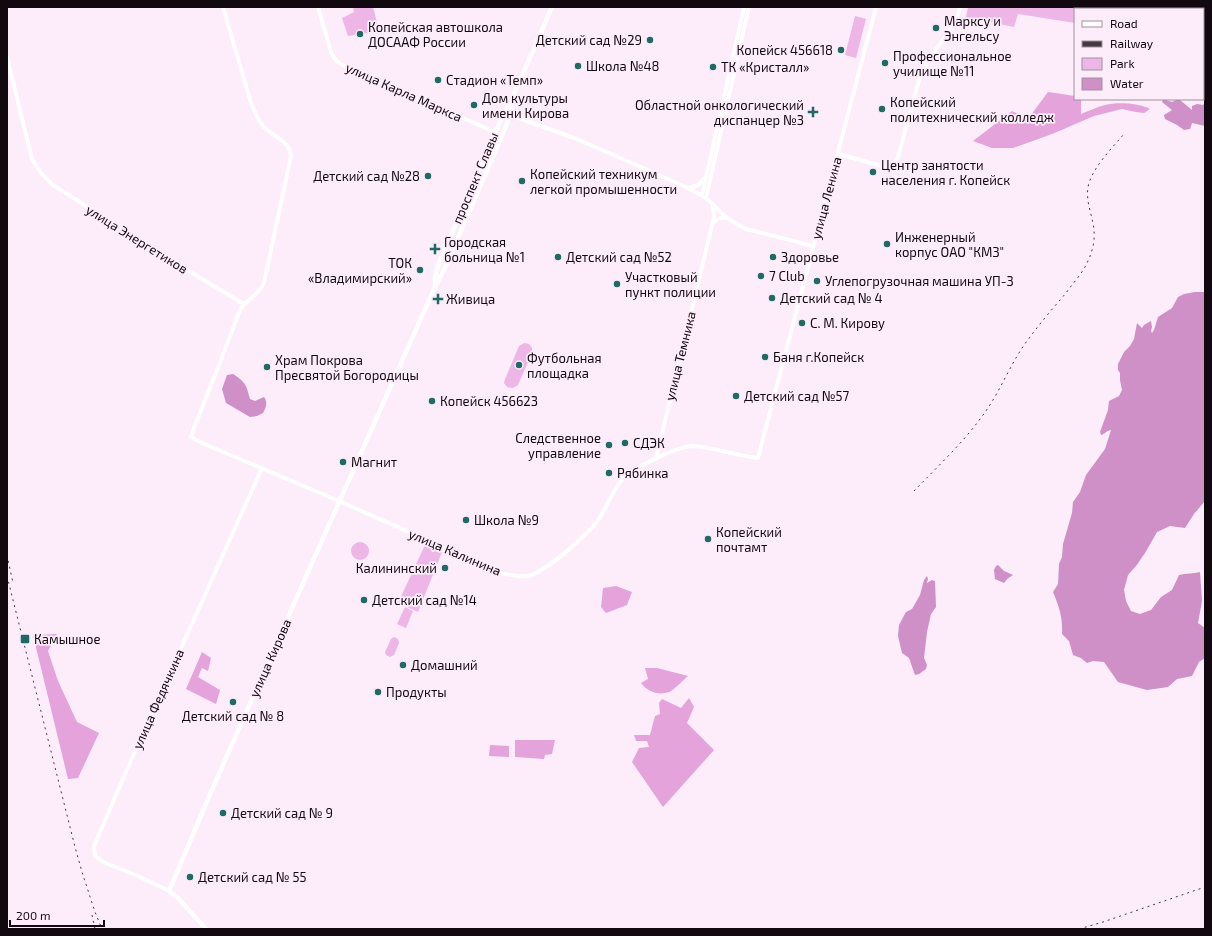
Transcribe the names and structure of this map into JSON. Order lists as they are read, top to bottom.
{
  "streets": {
    "main road": ["улица Карла Маркса", "проспект Славы", "улица Кирова"],
    "street": [
      "улица Ленина",
      "улица Энергетиков",
      "улица Темника",
      "улица Калинина",
      "улица Федячкина"
    ]
  },
  "crossings": [
    ["улица Карла Маркса", "проспект Славы"],
    ["проспект Славы", "улица Кирова"],
    ["улица Ленина", "улица Калинина"],
    ["улица Энергетиков", "улица Калинина"],
    ["улица Темника", "улица Калинина"],
    ["улица Калинина", "улица Кирова"],
    ["улица Калинина", "улица Федячкина"],
    ["улица Кирова", "улица Федячкина"]
  ],
  "places": {
    "other": [
      "Марксу и Энгельсу",
      "Копейская автошкола ДОСААФ России",
      "Детский сад №29",
      "Копейск 456618",
      "Профессиональное училище №11",
      "Школа №48",
      "ТК «Кристалл»",
      "Стадион «Темп»",
      "Дом культуры имени Кирова",
      "Копейский политехнический колледж",
      "Центр занятости населения г. Копейск",
      "Детский сад №28",
      "Копейский техникум легкой промышенности",
      "Инженерный корпус ОАО \"КМЗ\"",
      "Детский сад №52",
      "Здоровье",
      "ТОК «Владимирский»",
      "7 Club",
      "Углепогрузочная машина УП-3",
      "Участковый пункт полиции",
      "Детский сад № 4",
      "С. М. Кирову",
      "Баня г.Копейск",
      "Футбольная площадка",
      "Храм Покрова Пресвятой Богородицы",
      "Детский сад №57",
      "Копейск 456623",
      "СДЭК",
      "Следственное управление",
      "Магнит",
      "Рябинка",
      "Школа №9",
      "Копейский почтамт",
      "Калининский",
      "Детский сад №14",
      "Домашний",
      "Продукты",
      "Детский сад № 8",
      "Детский сад № 9",
      "Детский сад № 55"
    ],
    "health": ["Областной онкологический диспанцер №3", "Городская больница №1", "Живица"],
    "transit": ["Камышное"]
  },
  "legend": [
    "Road",
    "Railway",
    "Park",
    "Water"
  ],
  "scale_bar": "200 m"
}
